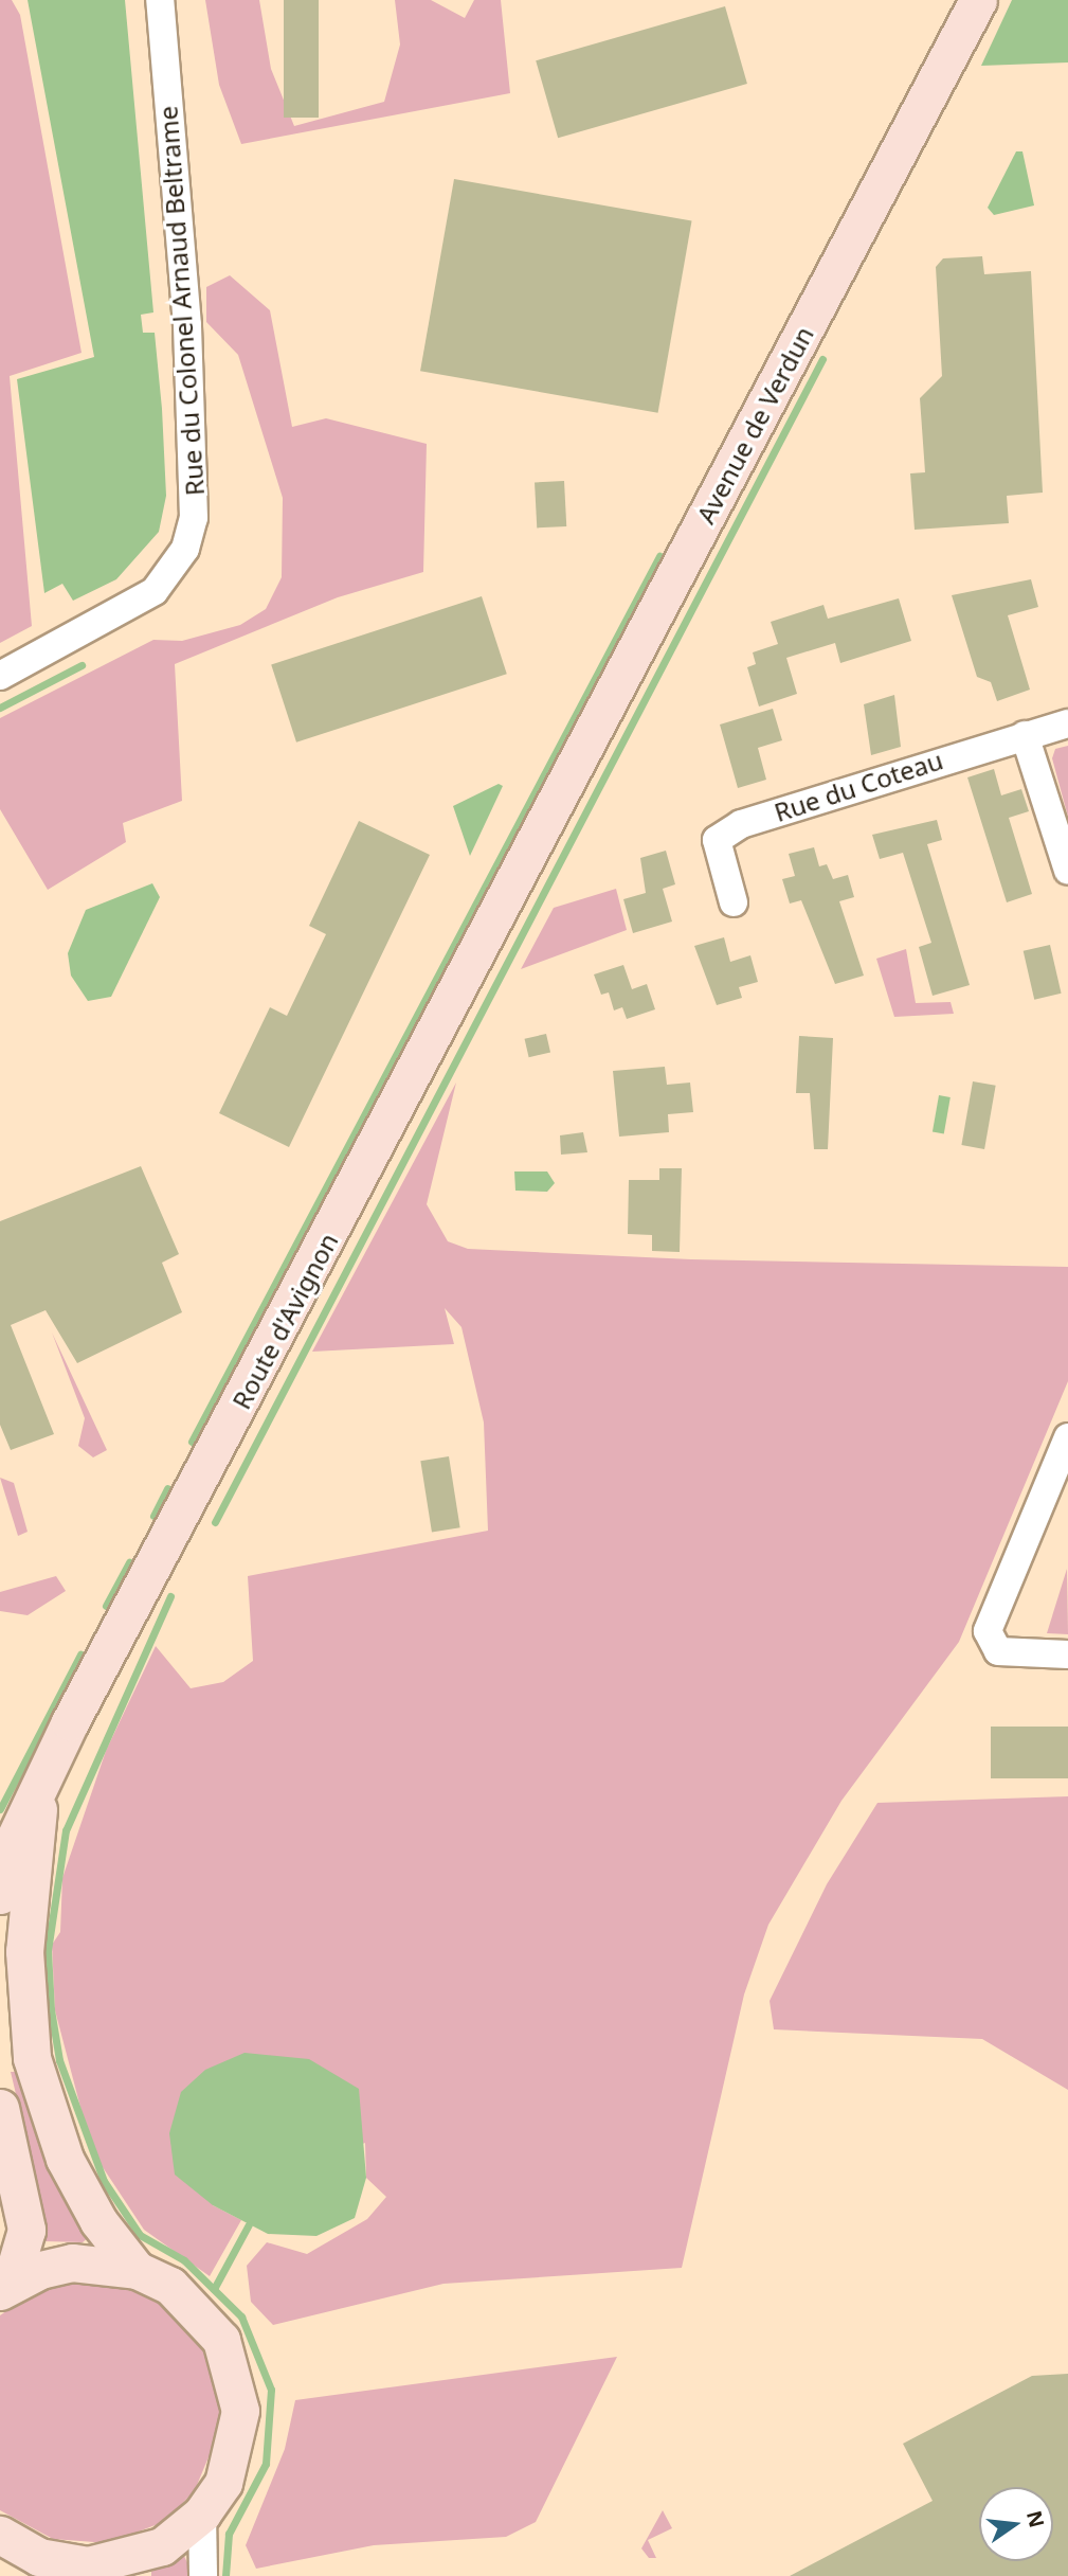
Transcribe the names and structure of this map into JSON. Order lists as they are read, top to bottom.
{
  "streets": {
    "main road": ["Avenue de Verdun", "Route d'Avignon"],
    "street": ["Rue du Colonel Arnaud Beltrame", "Rue du Coteau"]
  },
  "crossings": [
    ["Avenue de Verdun", "Route d'Avignon"]
  ],
  "north": "right"
}
